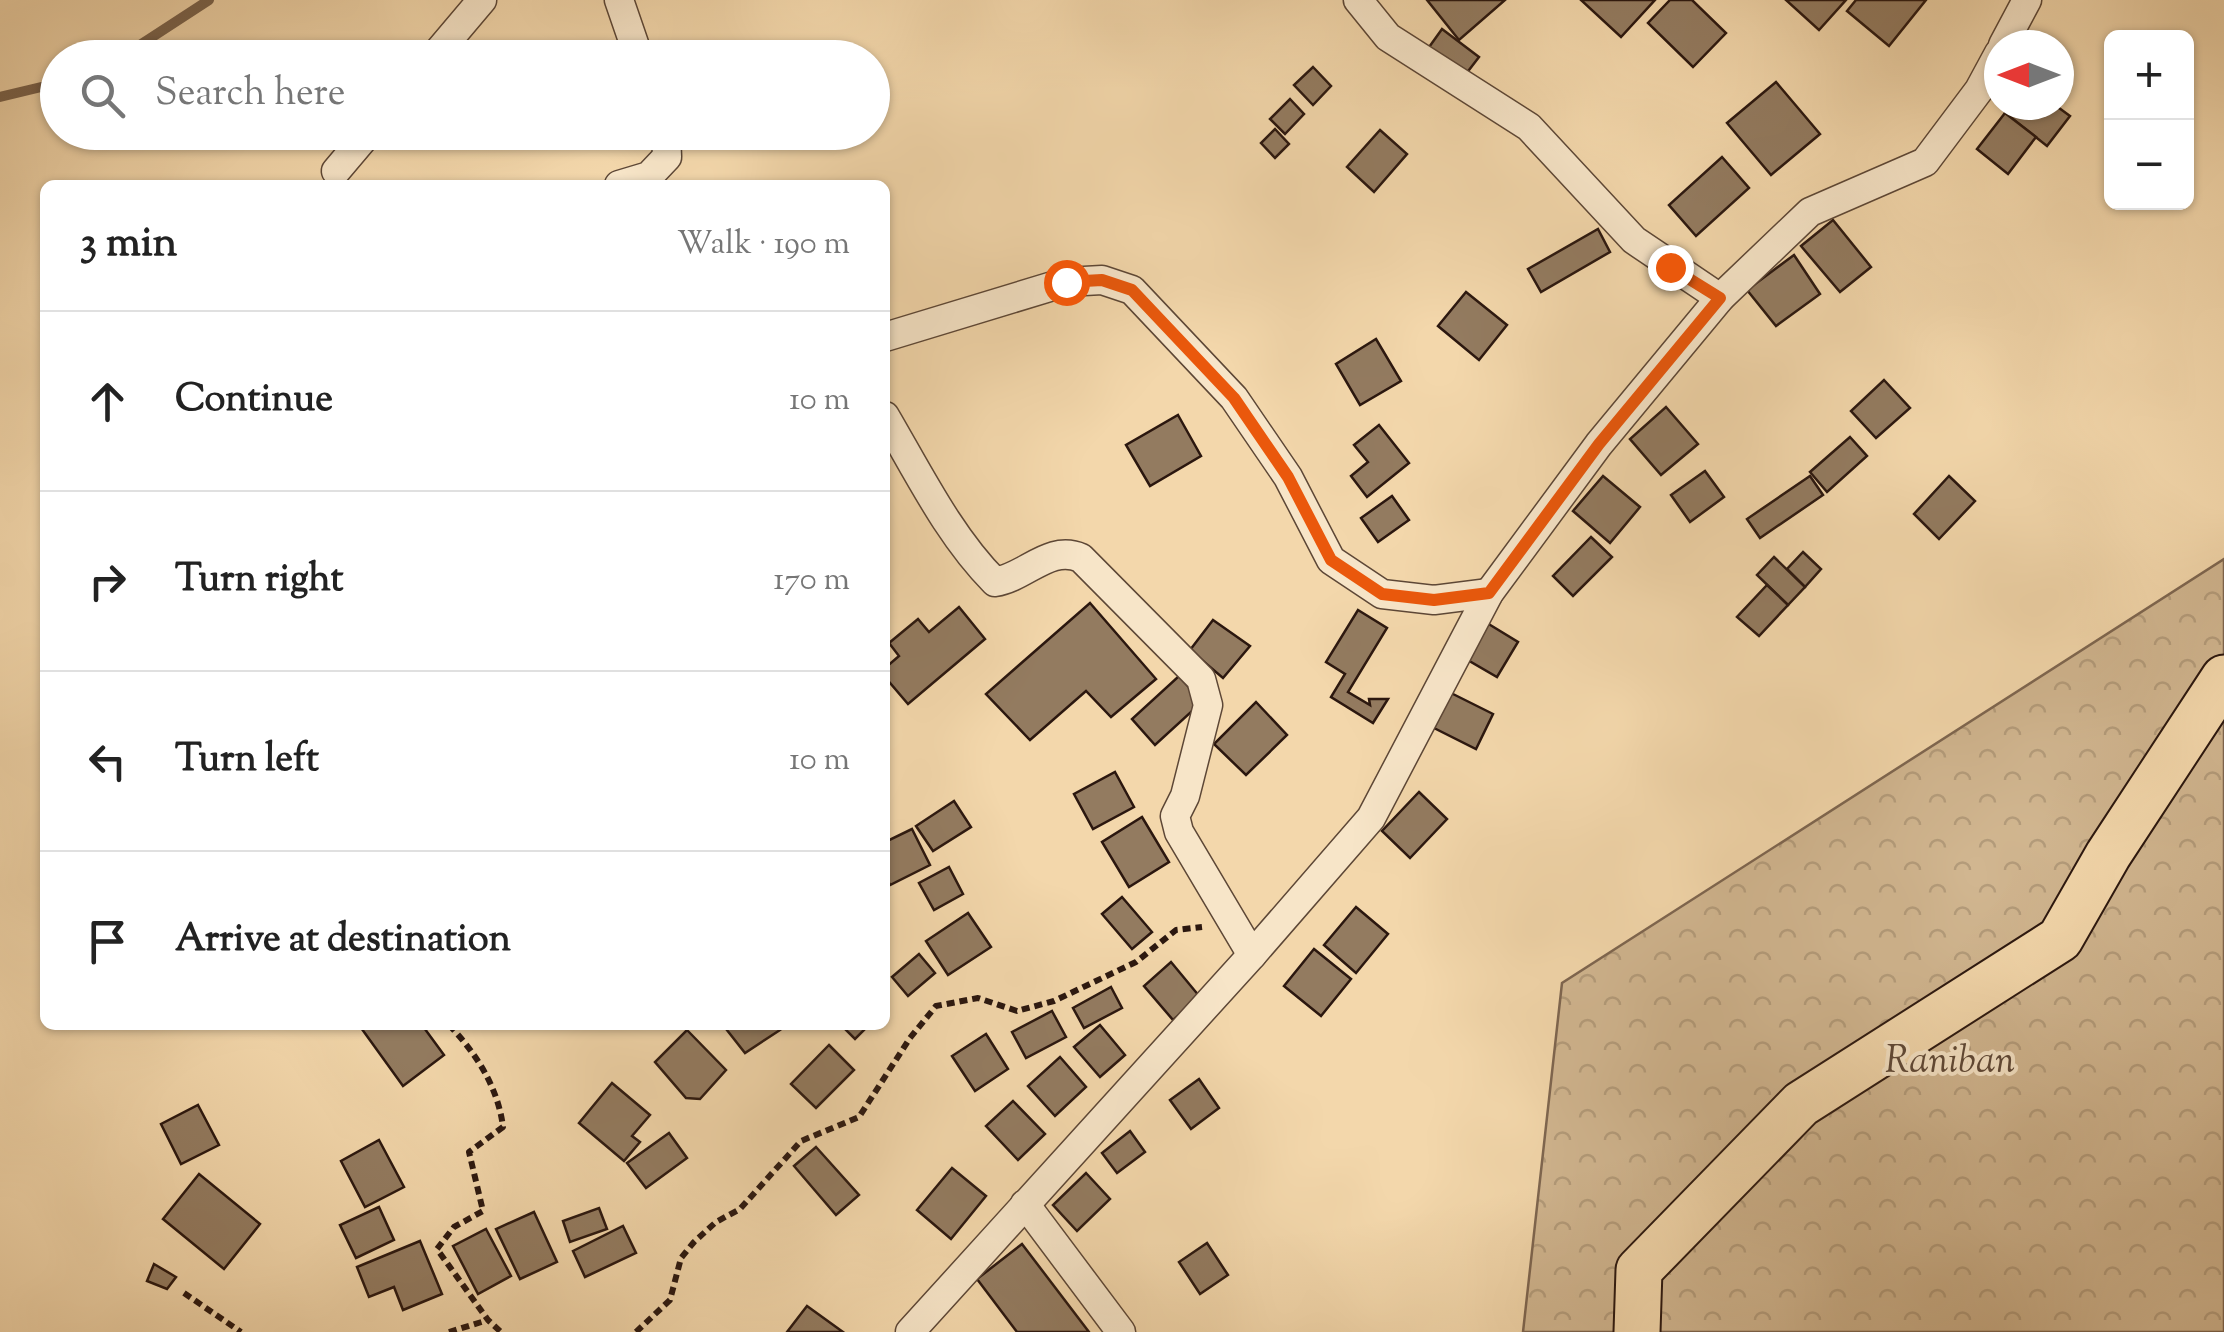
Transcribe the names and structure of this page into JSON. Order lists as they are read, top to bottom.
{
  "parks": ["Raniban"],
  "north": "left",
  "page": {
    "map_buttons": ["+", "−"],
    "search": "Search here",
    "heading": ["3 min", "Walk · 190 m"],
    "list": [
      ["Continue", "10 m"],
      ["Turn right", "170 m"],
      ["Turn left", "10 m"],
      "Arrive at destination"
    ]
  }
}
